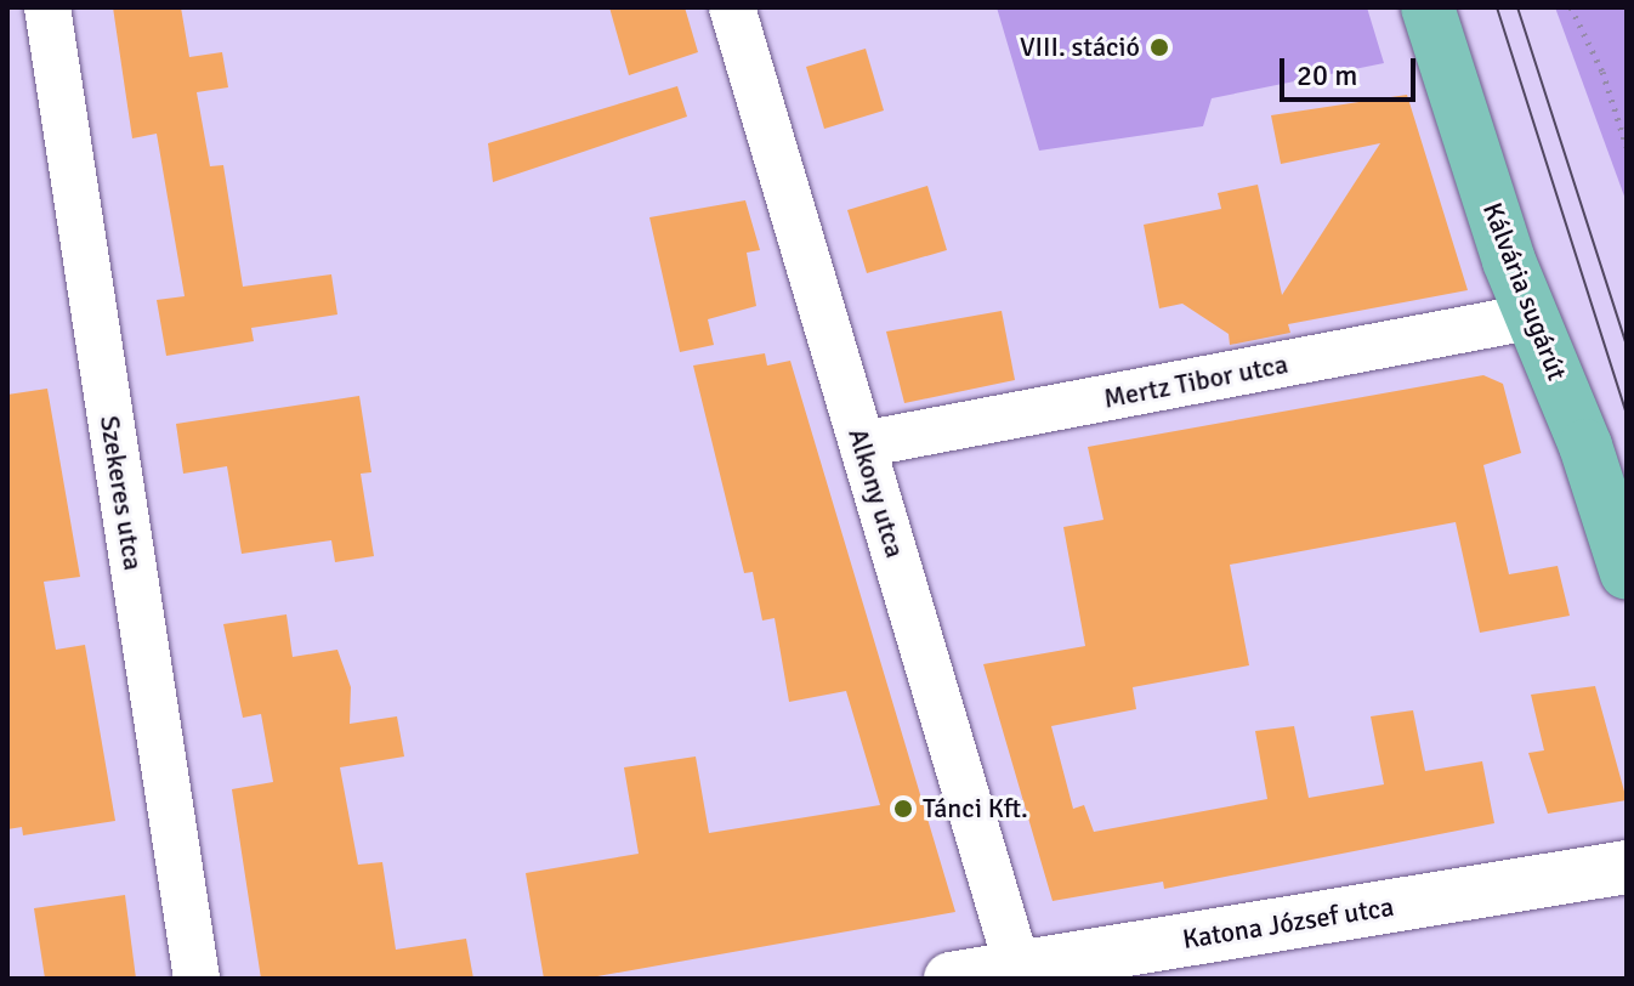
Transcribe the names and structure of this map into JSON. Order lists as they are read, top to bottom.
{
  "streets": {
    "main road": ["Kálvária sugárút"],
    "street": [
      "Mertz Tibor utca",
      "Szekeres utca",
      "Alkony utca",
      "Katona József utca"
    ]
  },
  "crossings": [
    ["Kálvária sugárút", "Mertz Tibor utca"],
    ["Mertz Tibor utca", "Alkony utca"],
    ["Alkony utca", "Katona József utca"]
  ],
  "places": ["VIII. stáció", "Tánci Kft."],
  "scale_bar": "20 m"
}
